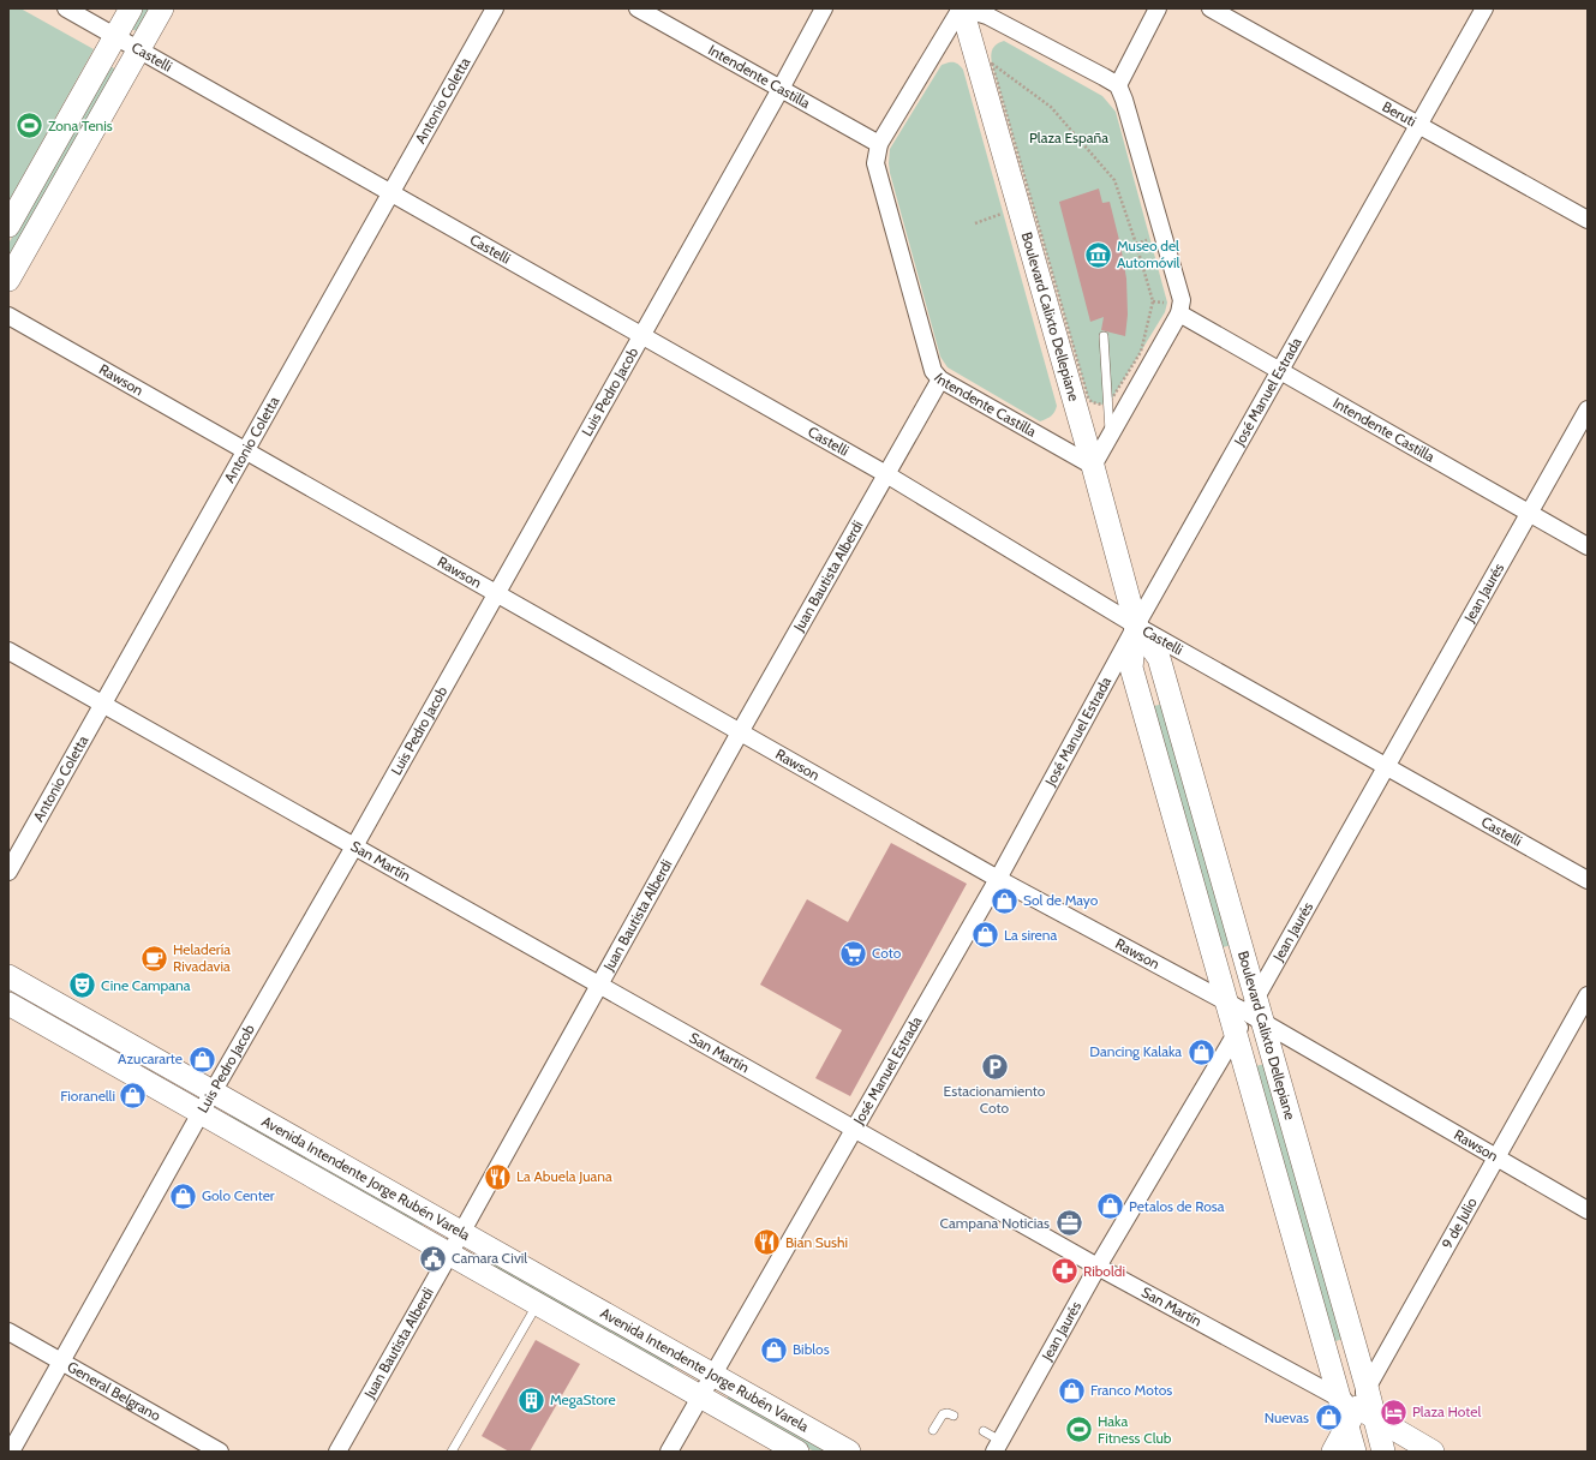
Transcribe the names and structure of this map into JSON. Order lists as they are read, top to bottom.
{
  "streets": {
    "main road": ["Boulevard Calixto Dellepiane", "San Martín", "Avenida Intendente Jorge Rubén Varela"],
    "street": [
      "Castelli",
      "Intendente Castilla",
      "Antonio Coletta",
      "Beruti",
      "Rawson",
      "Luis Pedro Jacob",
      "José Manuel Estrada",
      "Juan Bautista Alberdi",
      "Jean Jaurés",
      "9 de Julio",
      "General Belgrano"
    ]
  },
  "crossings": [
    ["Castelli", "Antonio Coletta"],
    ["Castelli", "Boulevard Calixto Dellepiane"],
    ["Castelli", "Luis Pedro Jacob"],
    ["Castelli", "José Manuel Estrada"],
    ["Castelli", "Juan Bautista Alberdi"],
    ["Castelli", "Jean Jaurés"],
    ["Intendente Castilla", "Boulevard Calixto Dellepiane"],
    ["Intendente Castilla", "Luis Pedro Jacob"],
    ["Intendente Castilla", "José Manuel Estrada"],
    ["Intendente Castilla", "Juan Bautista Alberdi"],
    ["Intendente Castilla", "Jean Jaurés"],
    ["Antonio Coletta", "Rawson"],
    ["Antonio Coletta", "San Martín"],
    ["Beruti", "José Manuel Estrada"],
    ["Boulevard Calixto Dellepiane", "Rawson"],
    ["Boulevard Calixto Dellepiane", "José Manuel Estrada"],
    ["Boulevard Calixto Dellepiane", "Jean Jaurés"],
    ["Boulevard Calixto Dellepiane", "San Martín"],
    ["Boulevard Calixto Dellepiane", "9 de Julio"],
    ["Rawson", "Luis Pedro Jacob"],
    ["Rawson", "José Manuel Estrada"],
    ["Rawson", "Juan Bautista Alberdi"],
    ["Rawson", "Jean Jaurés"],
    ["Rawson", "9 de Julio"],
    ["Luis Pedro Jacob", "San Martín"],
    ["Luis Pedro Jacob", "Avenida Intendente Jorge Rubén Varela"],
    ["Luis Pedro Jacob", "General Belgrano"],
    ["José Manuel Estrada", "San Martín"],
    ["José Manuel Estrada", "Avenida Intendente Jorge Rubén Varela"],
    ["Juan Bautista Alberdi", "San Martín"],
    ["Juan Bautista Alberdi", "Avenida Intendente Jorge Rubén Varela"],
    ["Jean Jaurés", "San Martín"]
  ],
  "parks": ["Plaza España"],
  "places": {
    "sports": ["Zona Tenis", "Haka Fitness Club"],
    "museum": ["Museo del Automóvil"],
    "shop": [
      "Sol de Mayo",
      "La sirena",
      "Dancing Kalaka",
      "Azucararte",
      "Fioranelli",
      "Golo Center",
      "Petalos de Rosa",
      "Biblos",
      "Franco Motos",
      "Nuevas"
    ],
    "supermarket": ["Coto"],
    "cafe": ["Heladería Rivadavia"],
    "theatre": ["Cine Campana"],
    "parking": ["Estacionamiento Coto"],
    "restaurant": ["La Abuela Juana", "Bian Sushi"],
    "office": ["Campana Noticias"],
    "public building": ["Camara Civil"],
    "pharmacy": ["Riboldi"],
    "building": ["MegaStore"],
    "hotel": ["Plaza Hotel"]
  }
}
